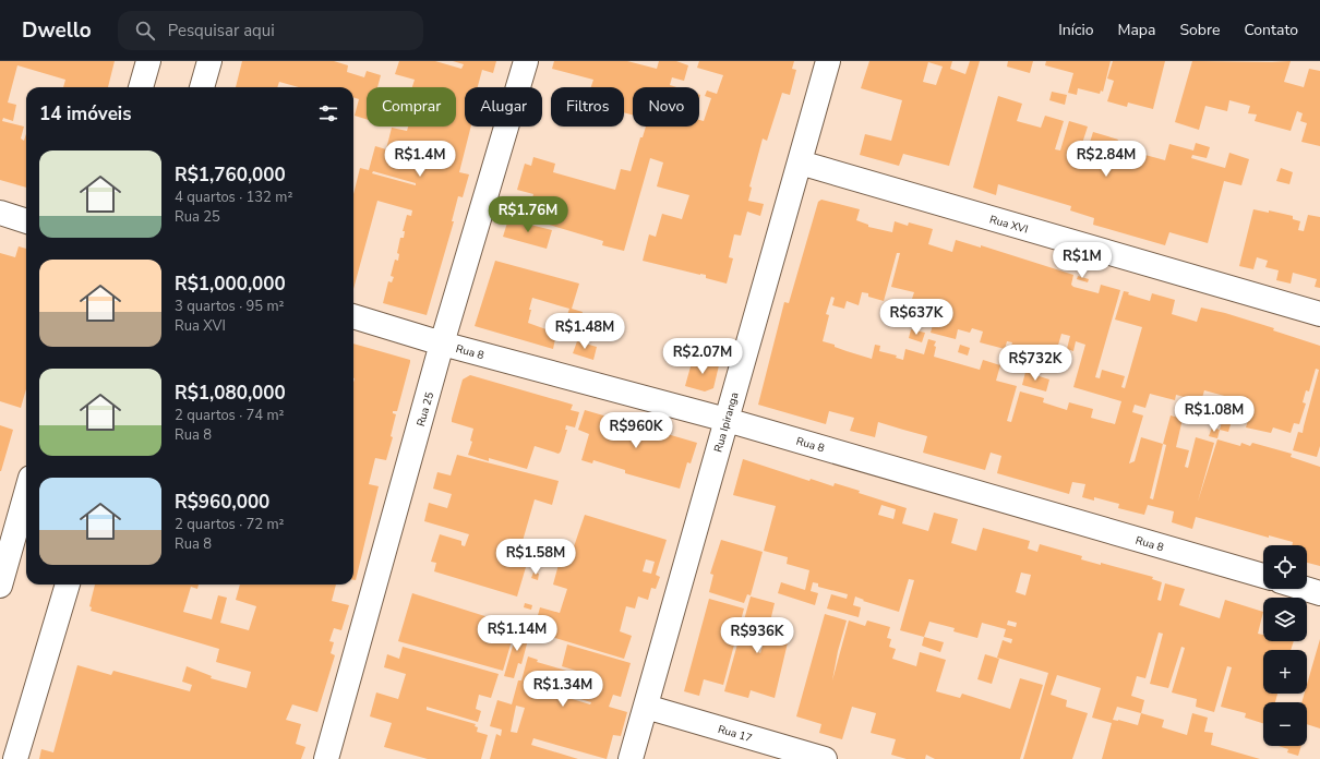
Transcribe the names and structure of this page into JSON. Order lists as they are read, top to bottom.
{
  "streets": {
    "street": [
      "Rua XVI",
      "Rua 8",
      "Rua 25",
      "Rua Ipiranga",
      "Rua 17"
    ]
  },
  "crossings": [
    ["Rua XVI", "Rua Ipiranga"],
    ["Rua 8", "Rua 25"],
    ["Rua 8", "Rua Ipiranga"],
    ["Rua Ipiranga", "Rua 17"]
  ],
  "page": {
    "header": "Dwello",
    "search": "Pesquisar aqui",
    "nav": [
      "Início",
      "Mapa",
      "Sobre",
      "Contato"
    ],
    "chip": [
      "Comprar",
      "Alugar",
      "Filtros",
      "Novo"
    ],
    "heading": "14 imóveis",
    "list": [
      {
        "name": "R$1,760,000",
        "note": "4 quartos · 132 m² · Rua 25"
      },
      {
        "name": "R$1,000,000",
        "note": "3 quartos · 95 m² · Rua XVI"
      },
      {
        "name": "R$1,080,000",
        "note": "2 quartos · 74 m² · Rua 8"
      },
      {
        "name": "R$960,000",
        "note": "2 quartos · 72 m² · Rua 8"
      }
    ],
    "price": [
      "R$1.4M",
      "R$2.84M",
      "R$1.76M",
      "R$1M",
      "R$637K",
      "R$1.48M",
      "R$2.07M",
      "R$732K",
      "R$1.08M",
      "R$960K",
      "R$1.58M",
      "R$1.14M",
      "R$936K",
      "R$1.34M"
    ],
    "map_buttons": ["+", "−"]
  }
}
